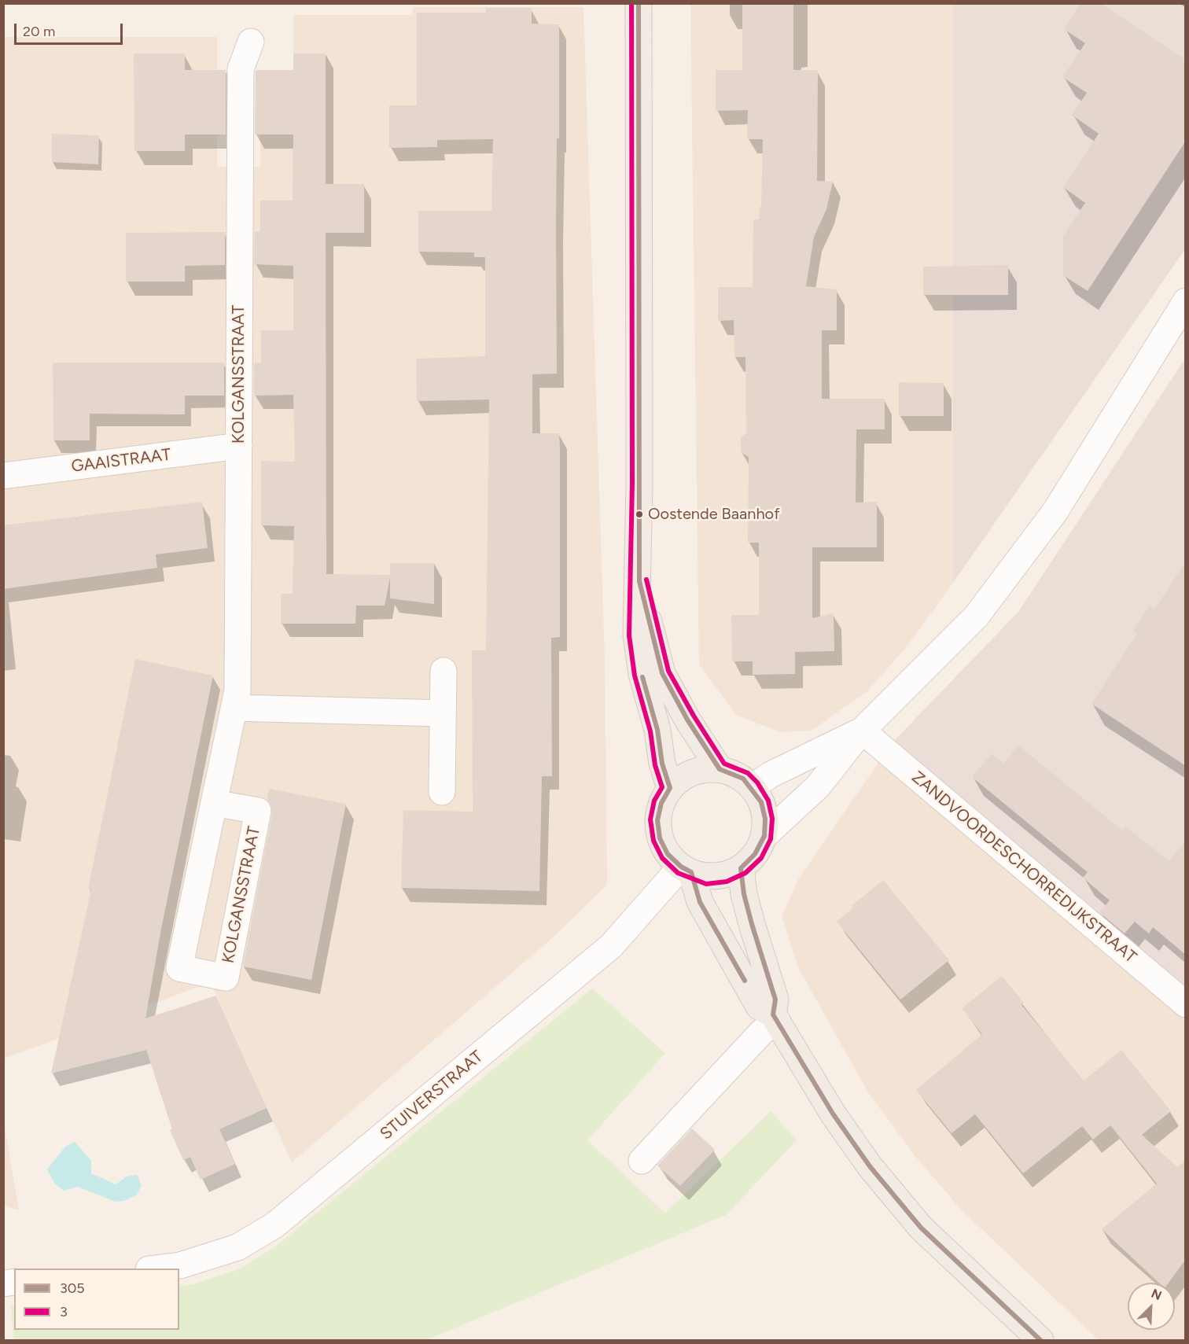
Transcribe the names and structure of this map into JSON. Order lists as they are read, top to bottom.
{
  "streets": {
    "street": [
      "KOLGANSSTRAAT",
      "GAAISTRAAT",
      "ZANDVOORDESCHORREDIJKSTRAAT",
      "STUIVERSTRAAT"
    ]
  },
  "crossings": [
    ["KOLGANSSTRAAT", "GAAISTRAAT"]
  ],
  "places": ["Oostende Baanhof"],
  "lines": ["transit line 305", "transit line 3"],
  "legend": ["305", "3"],
  "scale_bar": "20 m",
  "north": "top right"
}
